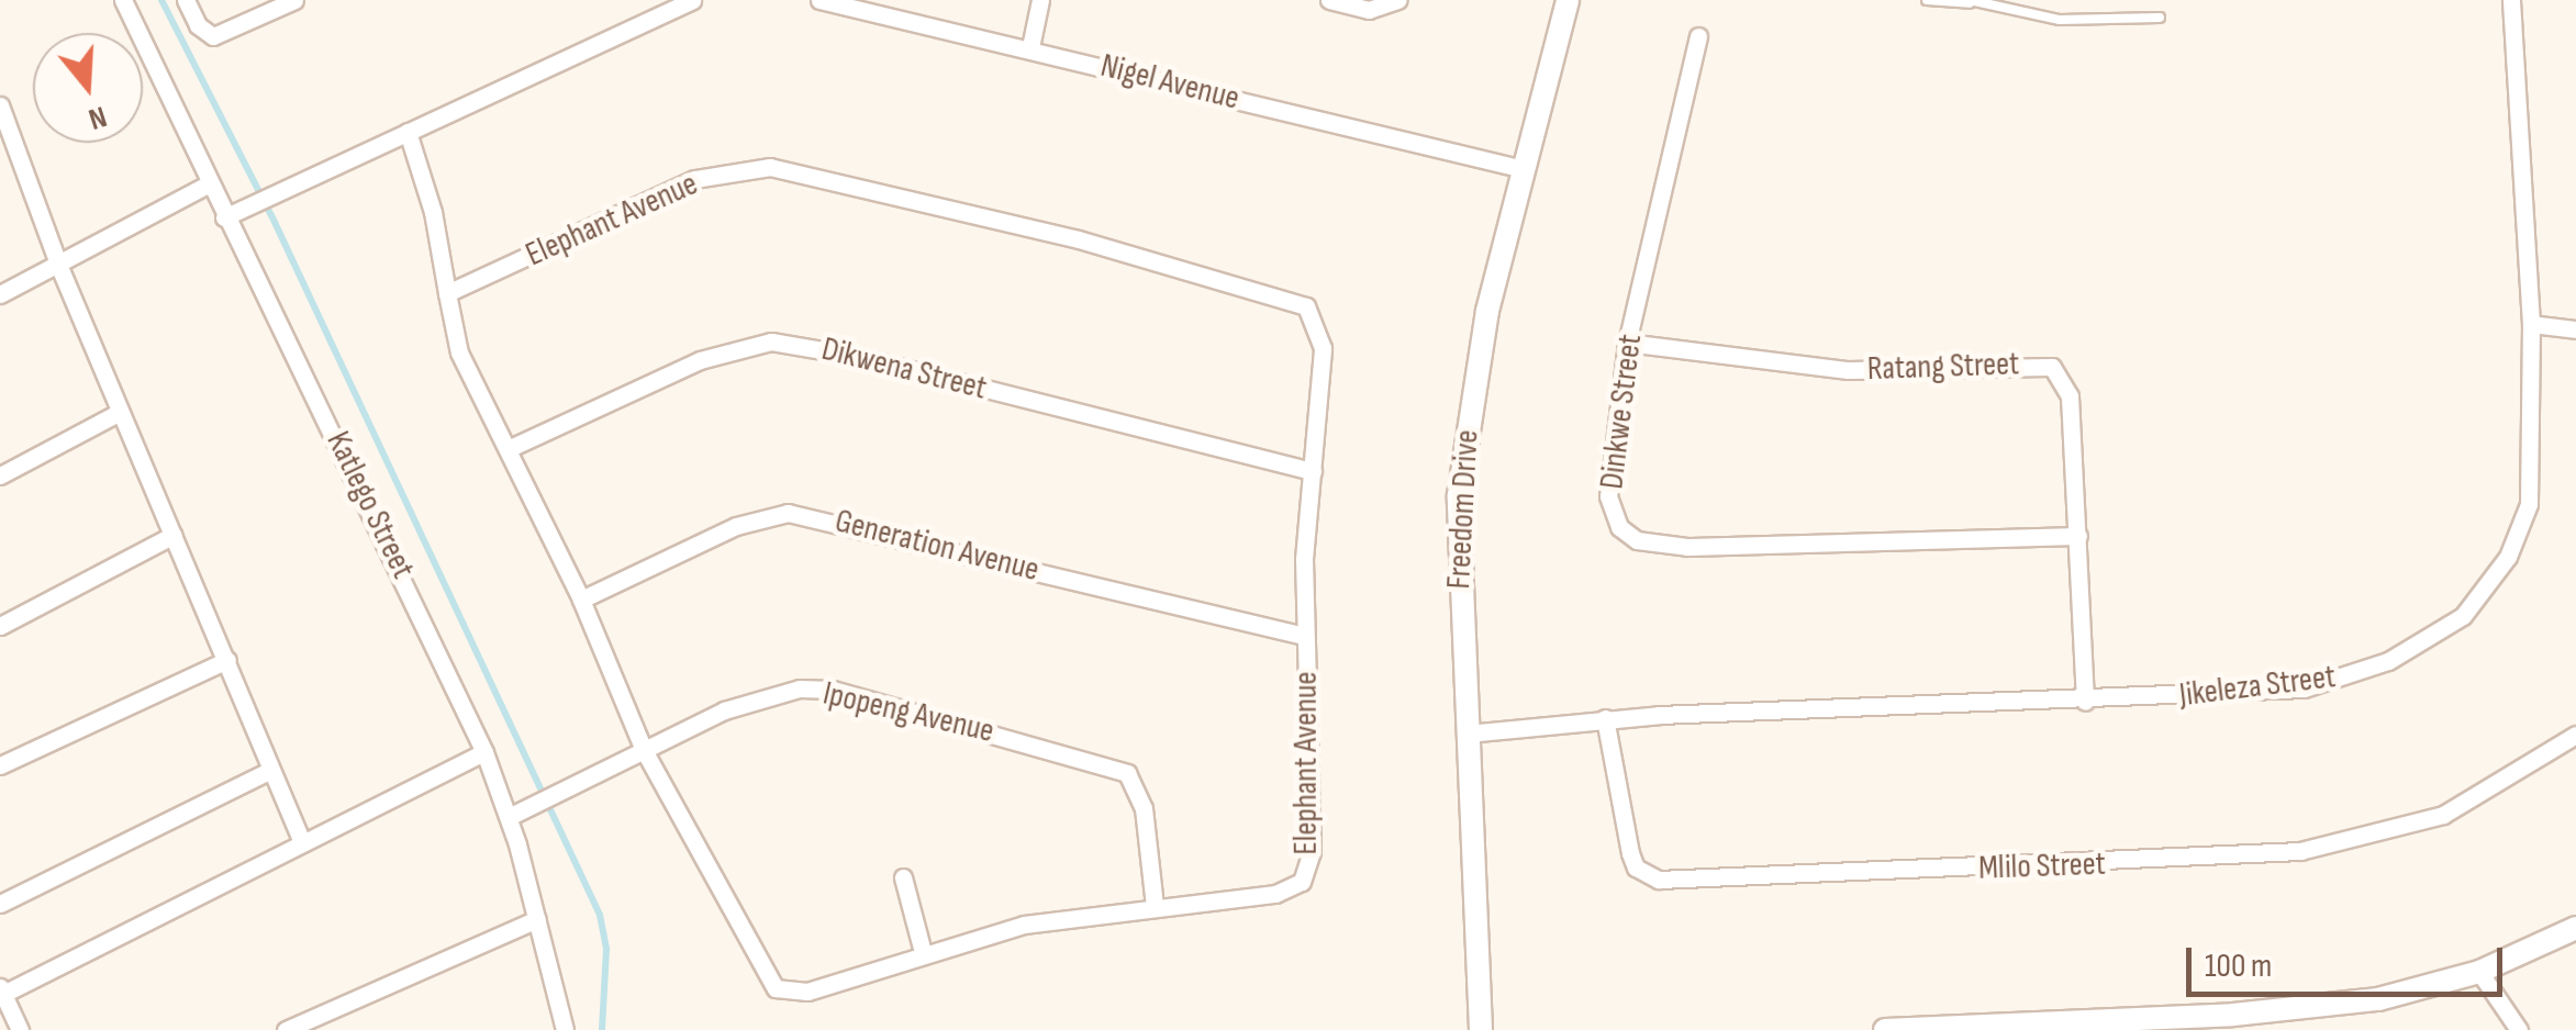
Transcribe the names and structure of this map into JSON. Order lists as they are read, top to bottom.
{
  "streets": {
    "street": [
      "Nigel Avenue",
      "Elephant Avenue",
      "Ratang Street",
      "Dikwena Street",
      "Dinkwe Street",
      "Katlego Street",
      "Freedom Drive",
      "Generation Avenue",
      "Jikeleza Street",
      "Ipopeng Avenue",
      "Mlilo Street"
    ]
  },
  "crossings": [
    ["Nigel Avenue", "Freedom Drive"],
    ["Elephant Avenue", "Dikwena Street"],
    ["Elephant Avenue", "Generation Avenue"],
    ["Elephant Avenue", "Ipopeng Avenue"],
    ["Ratang Street", "Dinkwe Street"],
    ["Ratang Street", "Jikeleza Street"],
    ["Katlego Street", "Ipopeng Avenue"],
    ["Freedom Drive", "Jikeleza Street"],
    ["Jikeleza Street", "Mlilo Street"]
  ],
  "scale_bar": "100 m",
  "north": "bottom"
}
